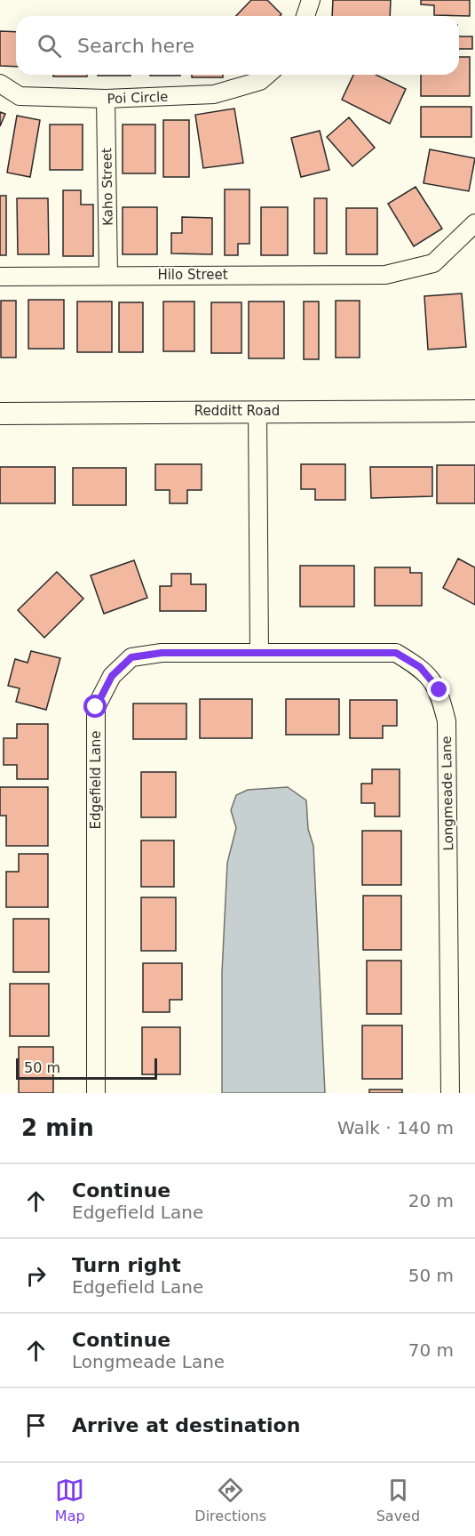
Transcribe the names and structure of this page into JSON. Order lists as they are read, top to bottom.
{
  "streets": {
    "street": [
      "Poi Circle",
      "Kaho Street",
      "Hilo Street",
      "Redditt Road",
      "Edgefield Lane",
      "Longmeade Lane"
    ]
  },
  "crossings": [
    ["Poi Circle", "Kaho Street"],
    ["Kaho Street", "Hilo Street"],
    ["Edgefield Lane", "Longmeade Lane"]
  ],
  "scale_bar": "50 m",
  "page": {
    "search": "Search here",
    "scale": "50 m",
    "heading": ["2 min", "Walk · 140 m"],
    "list": [
      ["Continue", "Edgefield Lane", "20 m"],
      ["Turn right", "Edgefield Lane", "50 m"],
      ["Continue", "Longmeade Lane", "70 m"],
      "Arrive at destination"
    ],
    "nav": ["Map", "Directions", "Saved"]
  }
}
